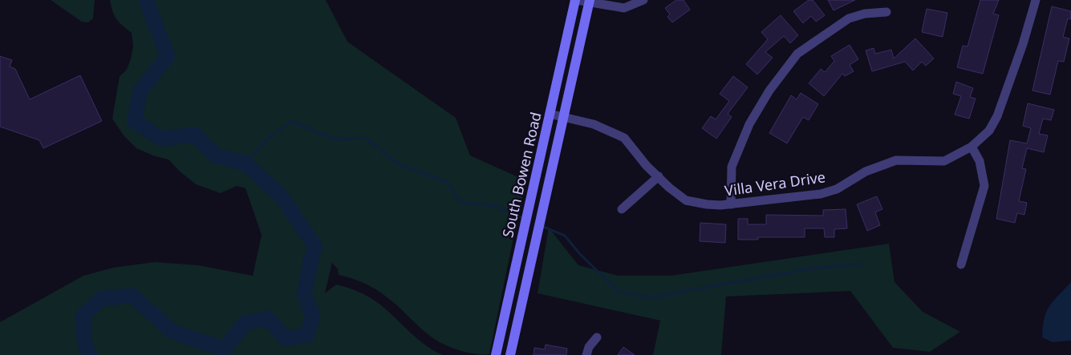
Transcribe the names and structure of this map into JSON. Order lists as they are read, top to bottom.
{
  "streets": {
    "main road": ["South Bowen Road"],
    "street": ["Villa Vera Drive"]
  },
  "crossings": [
    ["South Bowen Road", "Villa Vera Drive"]
  ]
}
